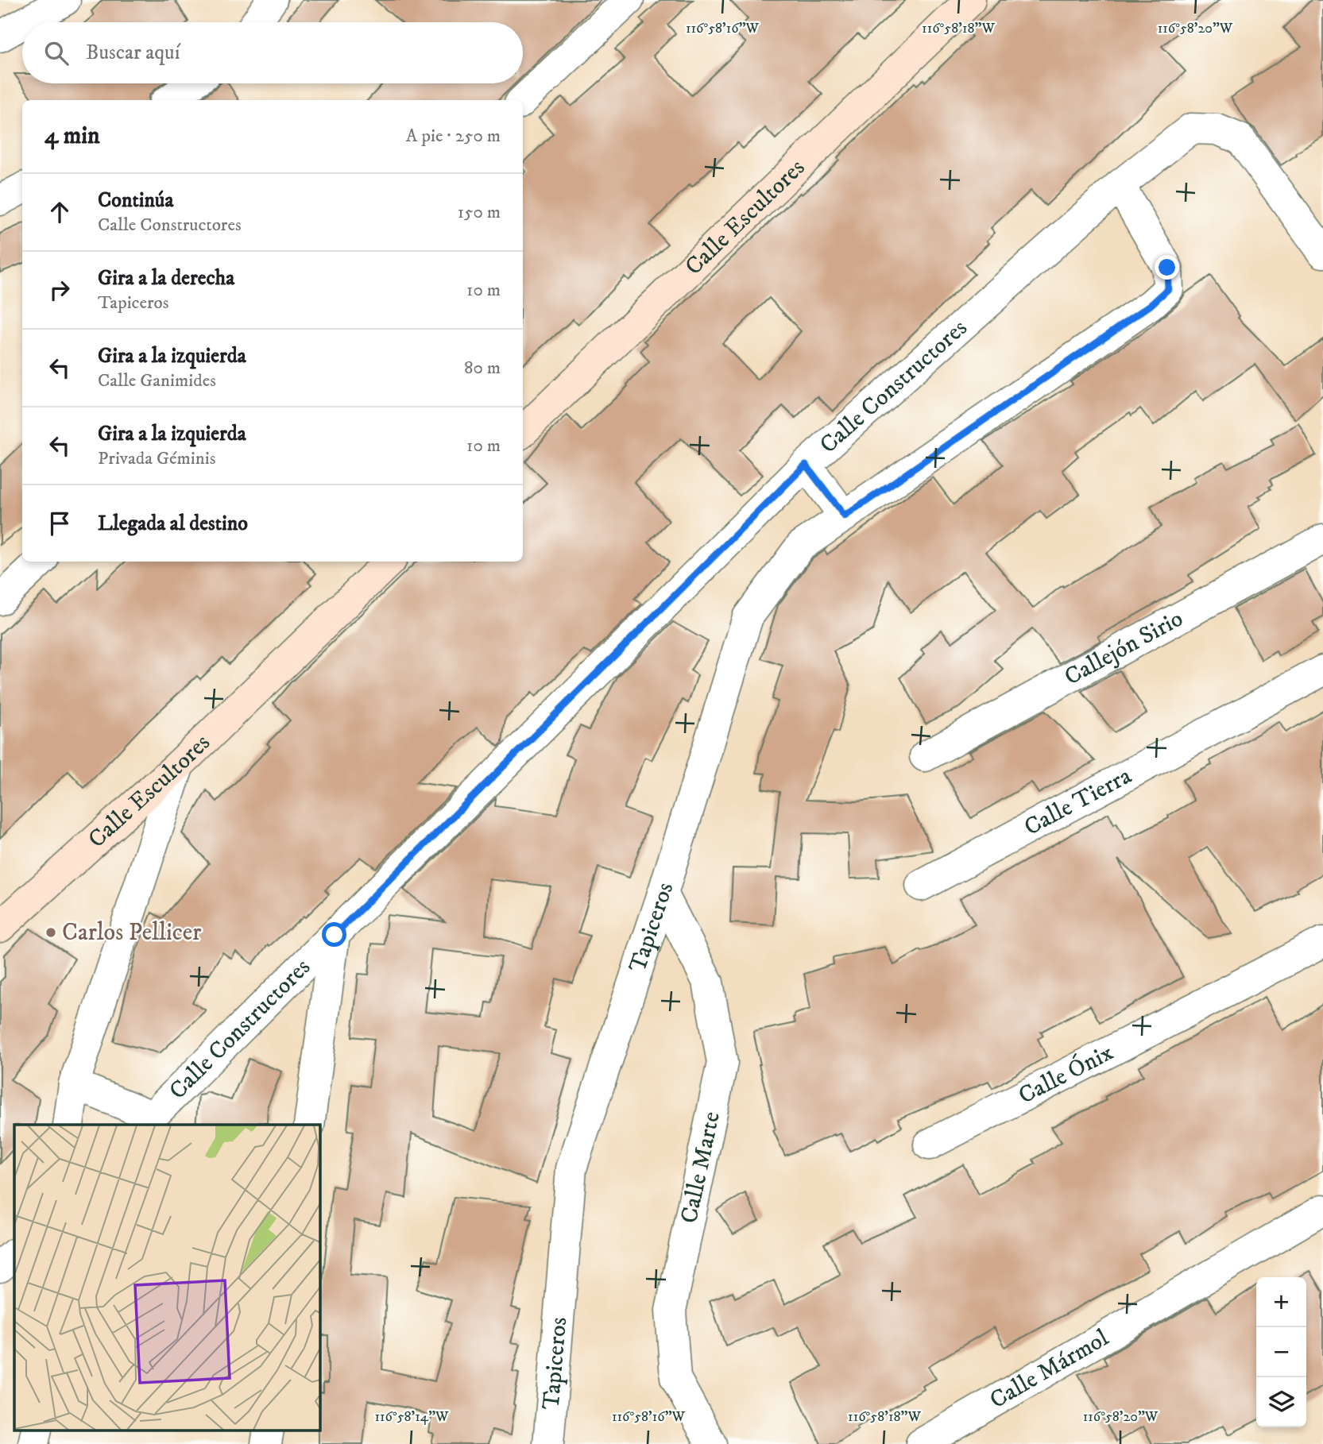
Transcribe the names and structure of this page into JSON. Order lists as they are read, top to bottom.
{
  "streets": {
    "street": [
      "Calle Escultores",
      "Calle Constructores",
      "Callejón Sirio",
      "Calle Tierra",
      "Tapiceros",
      "Calle Ónix",
      "Calle Marte",
      "Calle Mármol"
    ]
  },
  "crossings": [
    ["Calle Constructores", "Tapiceros"],
    ["Tapiceros", "Calle Marte"]
  ],
  "places": ["Carlos Pellicer"],
  "page": {
    "search": "Buscar aquí",
    "heading": ["4 min", "A pie · 250 m"],
    "list": [
      ["Continúa", "Calle Constructores", "150 m"],
      ["Gira a la derecha", "Tapiceros", "10 m"],
      ["Gira a la izquierda", "Calle Ganimides", "80 m"],
      ["Gira a la izquierda", "Privada Géminis", "10 m"],
      "Llegada al destino"
    ],
    "map_buttons": ["+", "−"]
  },
  "coordinates": [
    "116°58'16\"W",
    "116°58'18\"W",
    "116°58'20\"W",
    "116°58'14\"W"
  ]
}
